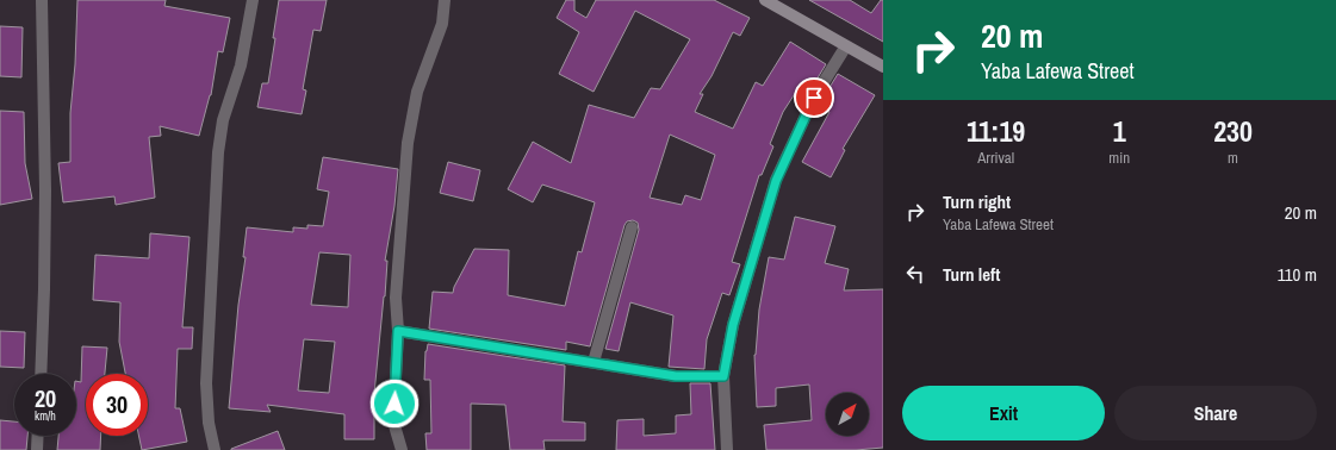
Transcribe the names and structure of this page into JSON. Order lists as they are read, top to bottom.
{
  "north": "top right",
  "page": {
    "turn": ["20 m", "Yaba Lafewa Street"],
    "eta": [
      "11:19",
      "Arrival",
      "1",
      "min",
      "230",
      "m"
    ],
    "list": [
      {
        "name": "Turn right",
        "note": "Yaba Lafewa Street",
        "value": "20 m"
      },
      {
        "name": "Turn left",
        "value": "110 m"
      }
    ],
    "speed": "20 km/h",
    "limit": "30",
    "buttons": ["Exit", "Share"]
  }
}
